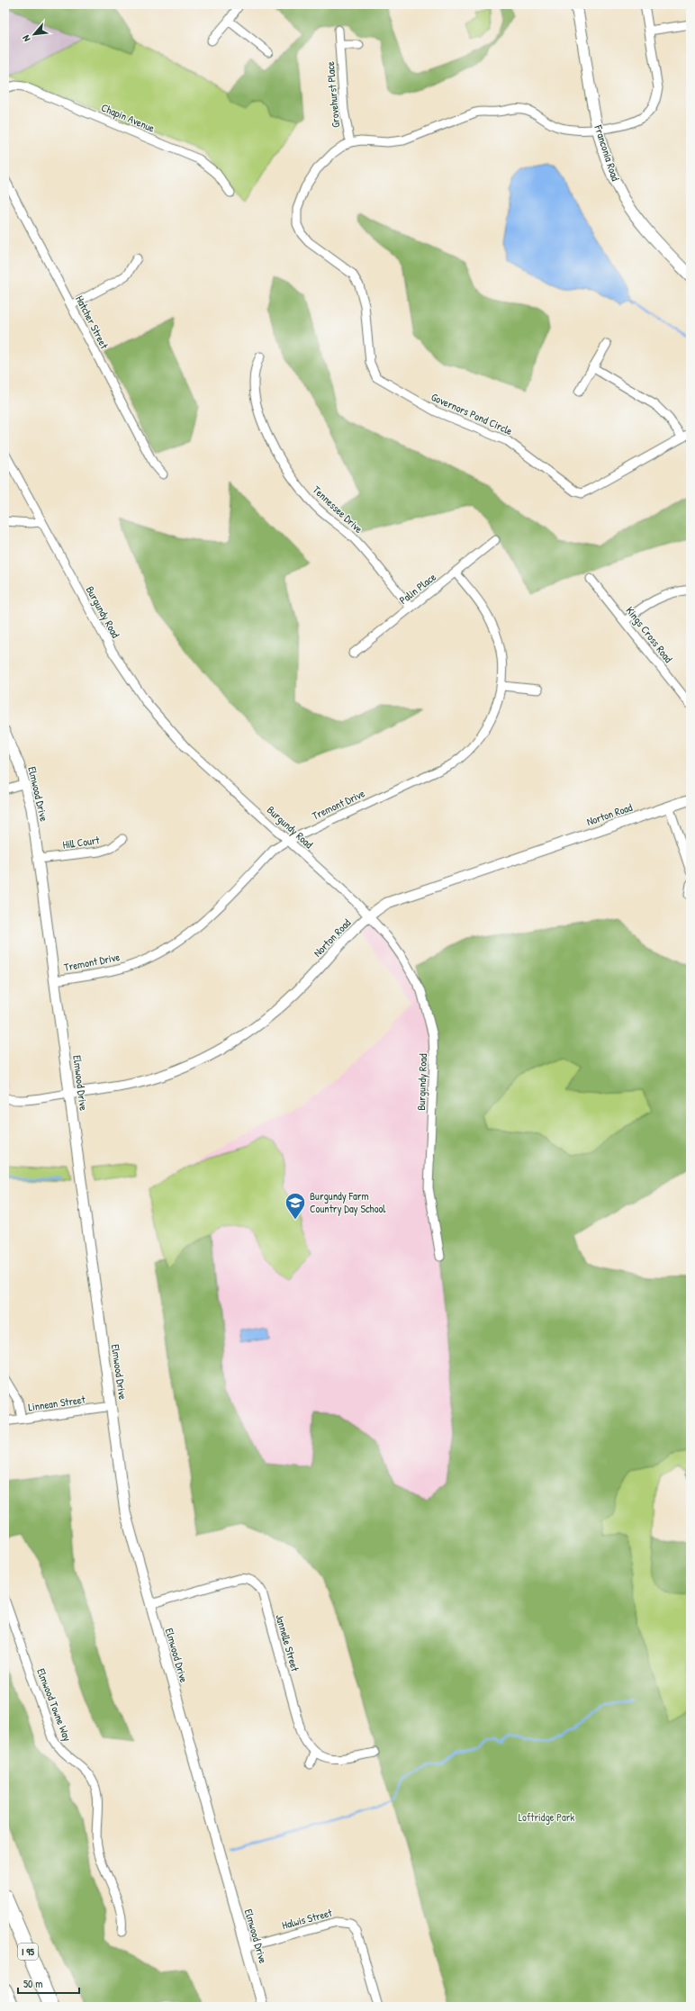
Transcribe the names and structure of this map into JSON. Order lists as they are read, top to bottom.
{
  "streets": {
    "highway": ["I 95"],
    "main road": ["Franconia Road"],
    "street": [
      "Grovehurst Place",
      "Chapin Avenue",
      "Hatcher Street",
      "Governors Pond Circle",
      "Tennessee Drive",
      "Palin Place",
      "Burgundy Road",
      "Kings Cross Road",
      "Elmwood Drive",
      "Tremont Drive",
      "Norton Road",
      "Hill Court",
      "Linnean Street",
      "Jannelle Street",
      "Elmwood Towne Way",
      "Halwis Street"
    ]
  },
  "crossings": [
    ["Grovehurst Place", "Governors Pond Circle"],
    ["Franconia Road", "Governors Pond Circle"],
    ["Tennessee Drive", "Palin Place"],
    ["Palin Place", "Tremont Drive"],
    ["Burgundy Road", "Tremont Drive"],
    ["Burgundy Road", "Norton Road"],
    ["Elmwood Drive", "Tremont Drive"],
    ["Elmwood Drive", "Norton Road"],
    ["Elmwood Drive", "Hill Court"],
    ["Elmwood Drive", "Linnean Street"],
    ["Elmwood Drive", "Jannelle Street"],
    ["Elmwood Drive", "Halwis Street"]
  ],
  "parks": ["Loftridge Park"],
  "places": {
    "school or university": ["Burgundy Farm Country Day School"]
  },
  "scale_bar": "50 m",
  "north": "bottom left"
}
